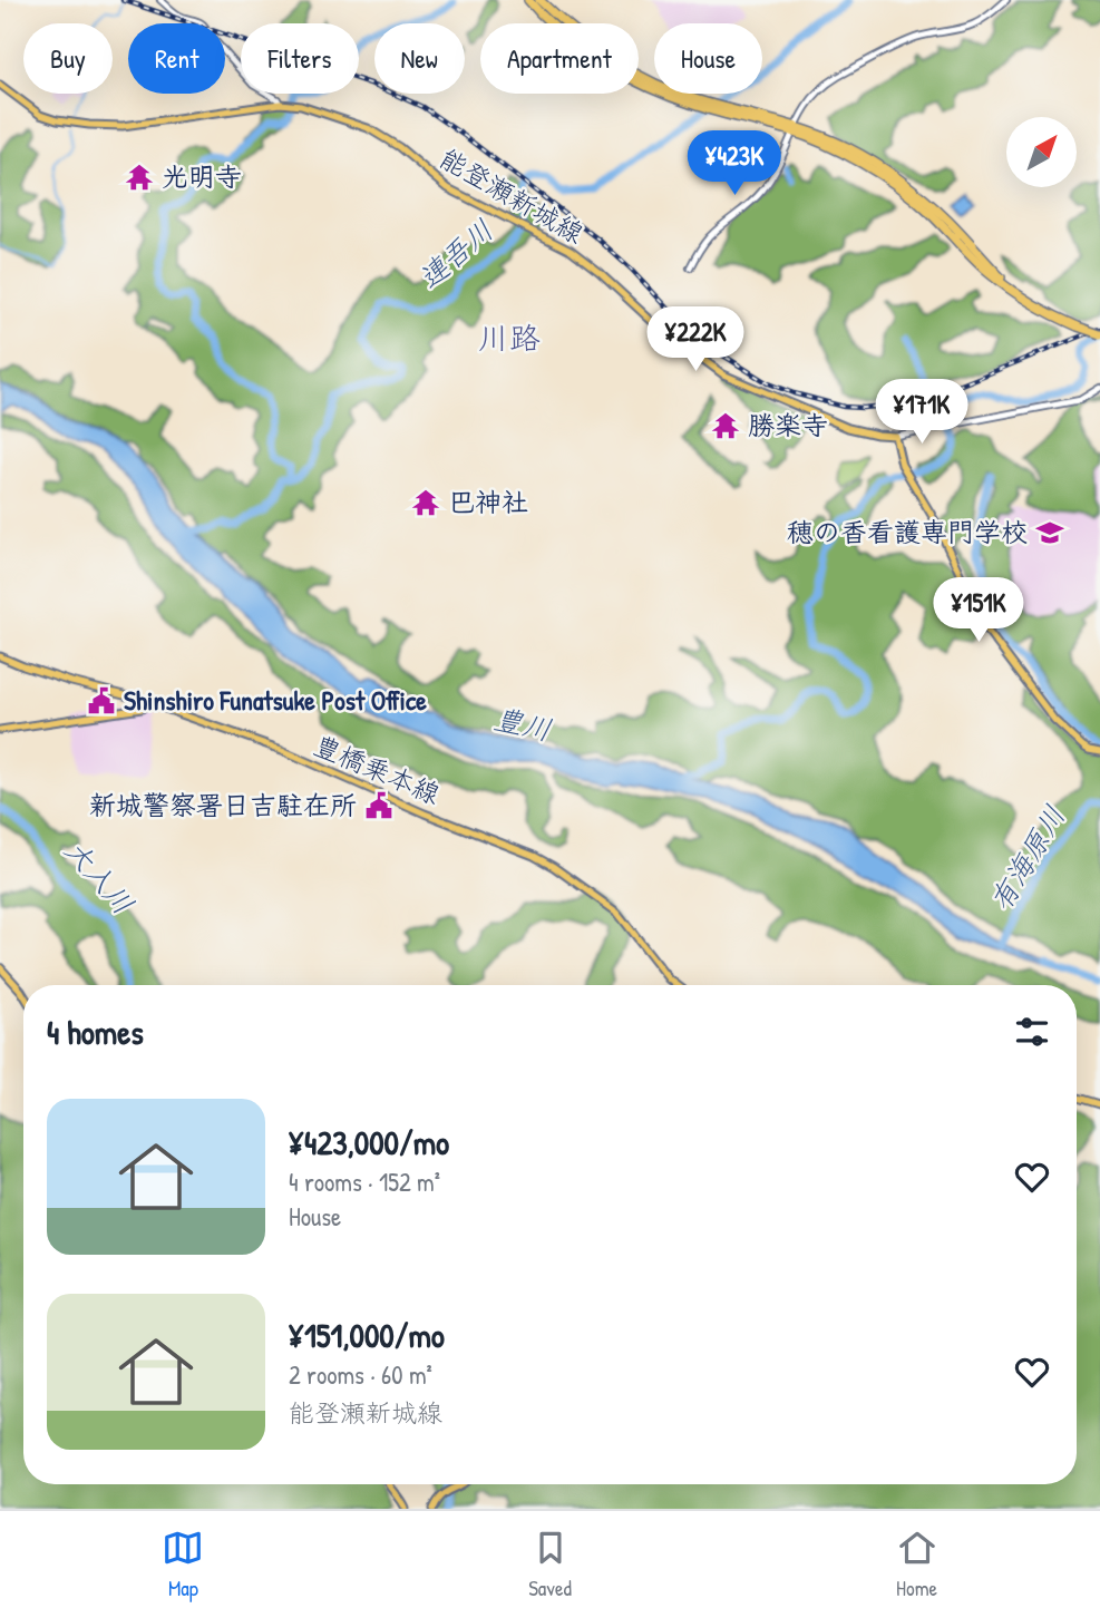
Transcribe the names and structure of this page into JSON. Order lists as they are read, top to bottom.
{
  "streets": {
    "main road": ["能登瀬新城線", "豊橋乗本線"]
  },
  "districts": ["川路"],
  "water": [
    "連吾川",
    "豊川",
    "有海原川",
    "大入川"
  ],
  "places": {
    "temple": ["光明寺", "勝楽寺", "巴神社"],
    "school or university": ["穂の香看護専門学校"],
    "public building": ["Shinshiro Funatsuke Post Office", "新城警察署日吉駐在所"]
  },
  "north": "top right",
  "page": {
    "chip": [
      "Buy",
      "Rent",
      "Filters",
      "New",
      "Apartment",
      "House"
    ],
    "price": [
      "¥423K",
      "¥222K",
      "¥171K",
      "¥151K"
    ],
    "heading": "4 homes",
    "list": [
      {
        "name": "¥423,000/mo",
        "note": "4 rooms · 152 m² · House"
      },
      {
        "name": "¥151,000/mo",
        "note": "2 rooms · 60 m² · 能登瀬新城線"
      }
    ],
    "tabs": ["Map", "Saved", "Home"]
  }
}
